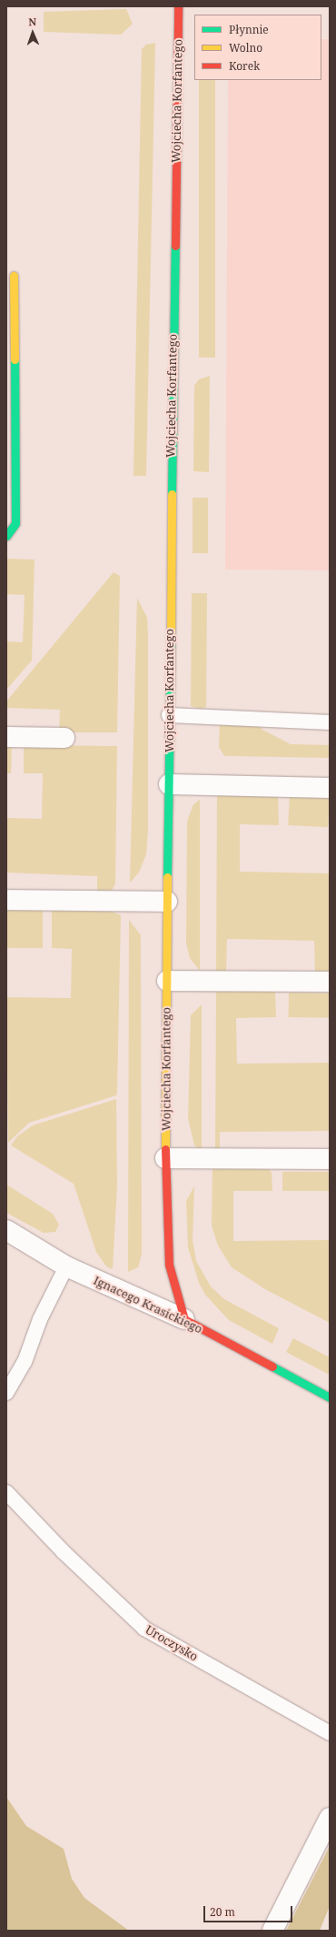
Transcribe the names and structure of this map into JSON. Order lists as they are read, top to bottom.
{
  "streets": {
    "street": ["Wojciecha Korfantego", "Ignacego Krasickiego"],
    "lane": ["Uroczysko"]
  },
  "crossings": [
    ["Wojciecha Korfantego", "Ignacego Krasickiego"]
  ],
  "legend": ["Płynnie", "Wolno", "Korek"],
  "scale_bar": "20 m",
  "north": "top"
}
